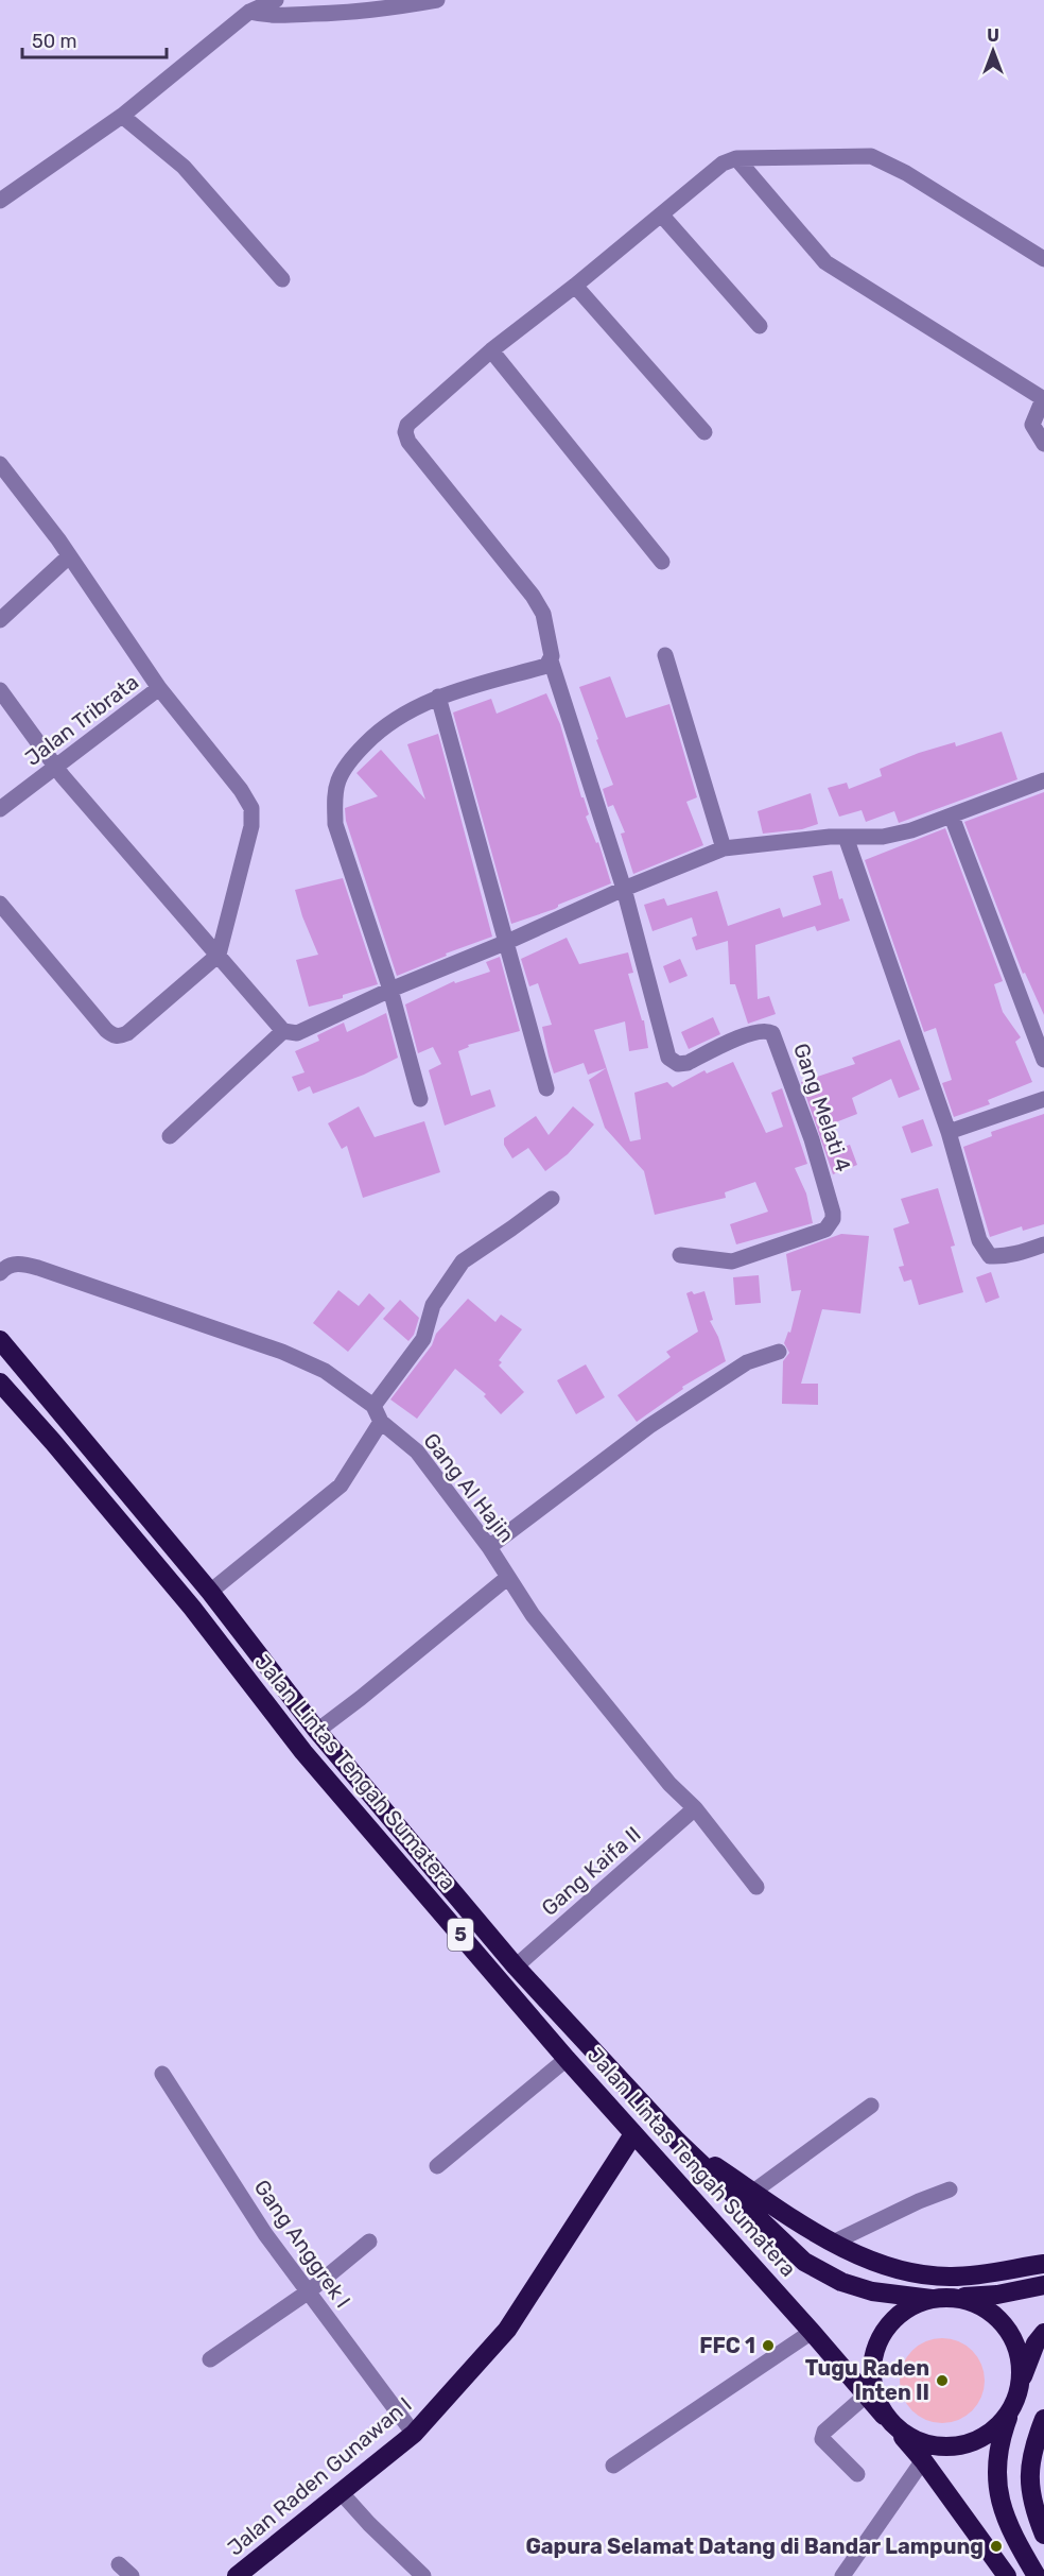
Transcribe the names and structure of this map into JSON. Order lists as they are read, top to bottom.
{
  "streets": {
    "highway": ["Jalan Lintas Tengah Sumatera", "5", "Jalan Raden Gunawan I"],
    "street": [
      "Jalan Tribrata",
      "Gang Melati 4",
      "Gang Al Hajin",
      "Gang Kaifa II",
      "Gang Anggrek I"
    ]
  },
  "crossings": [
    ["Gang Al Hajin", "Gang Kaifa II"],
    ["Jalan Lintas Tengah Sumatera", "Gang Kaifa II"],
    ["Jalan Lintas Tengah Sumatera", "Jalan Raden Gunawan I"],
    ["Gang Anggrek I", "Jalan Raden Gunawan I"]
  ],
  "places": ["FFC 1", "Tugu Raden Inten II", "Gapura Selamat Datang di Bandar Lampung"],
  "scale_bar": "50 m",
  "north": "top"
}
